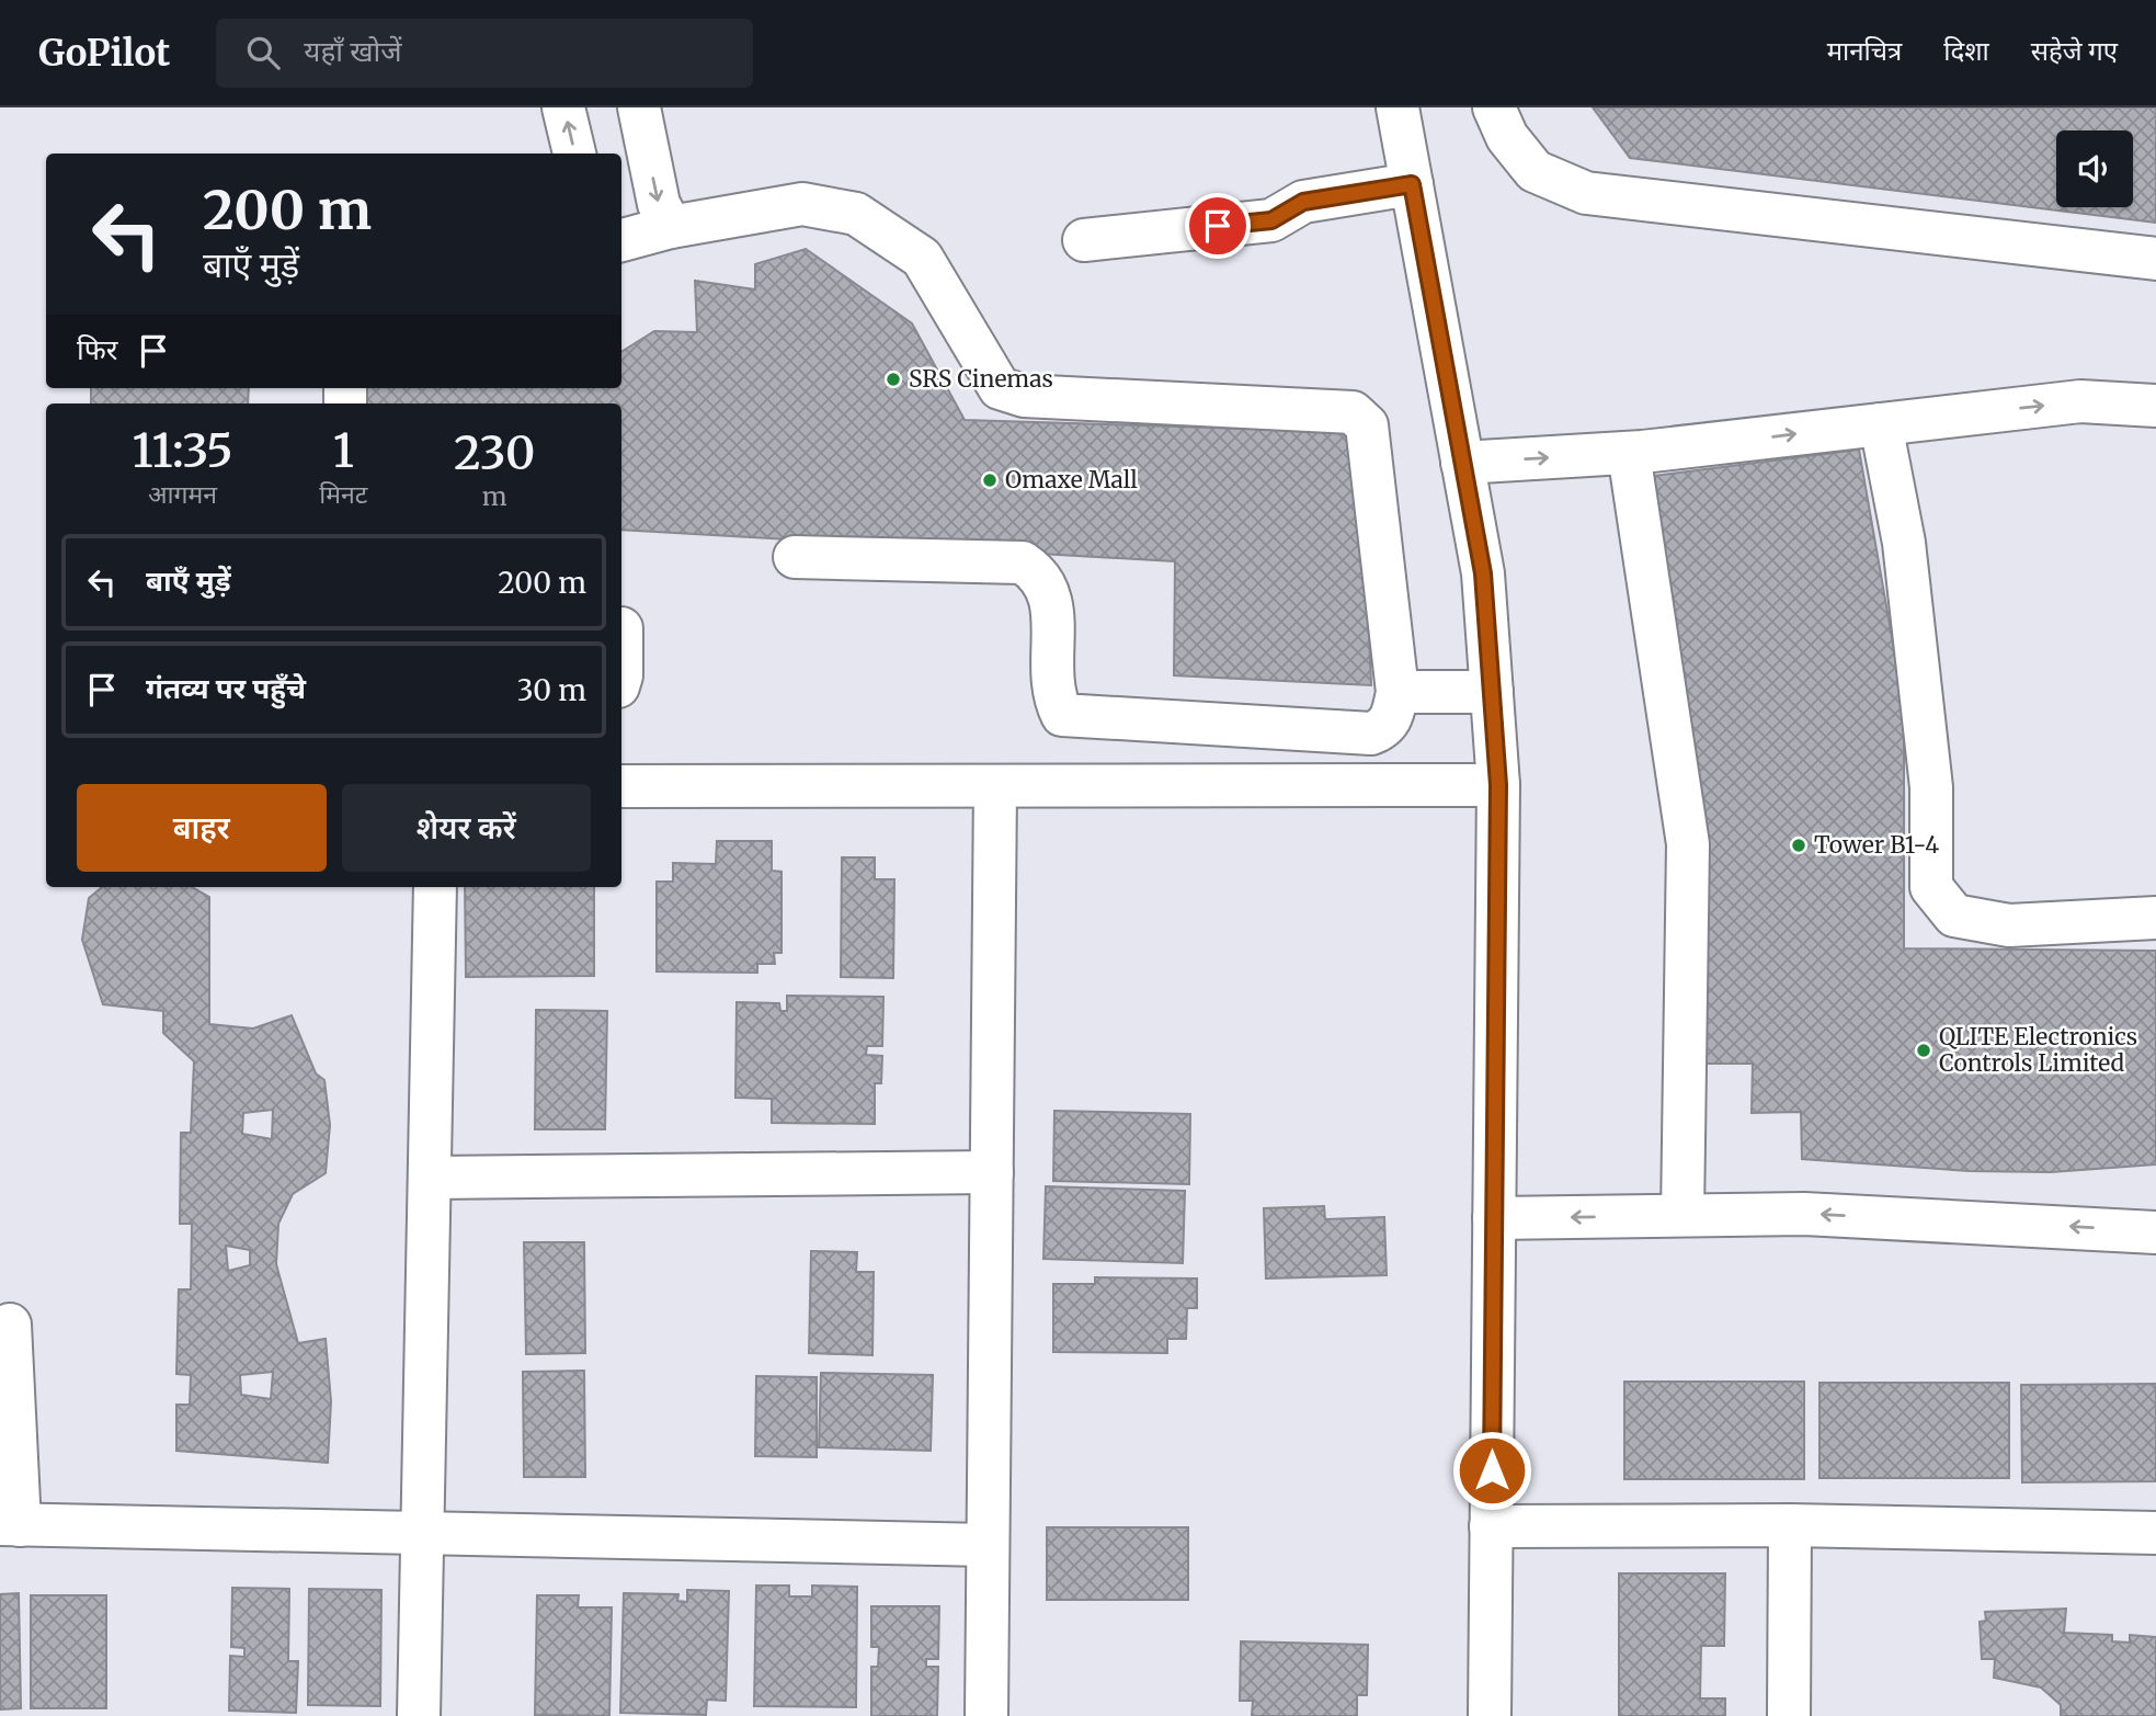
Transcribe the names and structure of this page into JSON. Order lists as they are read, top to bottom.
{
  "places": [
    "SRS Cinemas",
    "Omaxe Mall",
    "Tower B1-4",
    "QLITE Electronics Controls Limited"
  ],
  "page": {
    "header": "GoPilot",
    "search": "यहाँ खोजें",
    "nav": ["मानचित्र", "दिशा", "सहेजे गए"],
    "turn": ["200 m", "बाएँ मुड़ें"],
    "then": "फिर",
    "eta": [
      "11:35",
      "आगमन",
      "1",
      "मिनट",
      "230",
      "m"
    ],
    "list": [
      {
        "name": "बाएँ मुड़ें",
        "value": "200 m"
      },
      {
        "name": "गंतव्य पर पहुँचे",
        "value": "30 m"
      }
    ],
    "buttons": ["बाहर", "शेयर करें"]
  }
}
